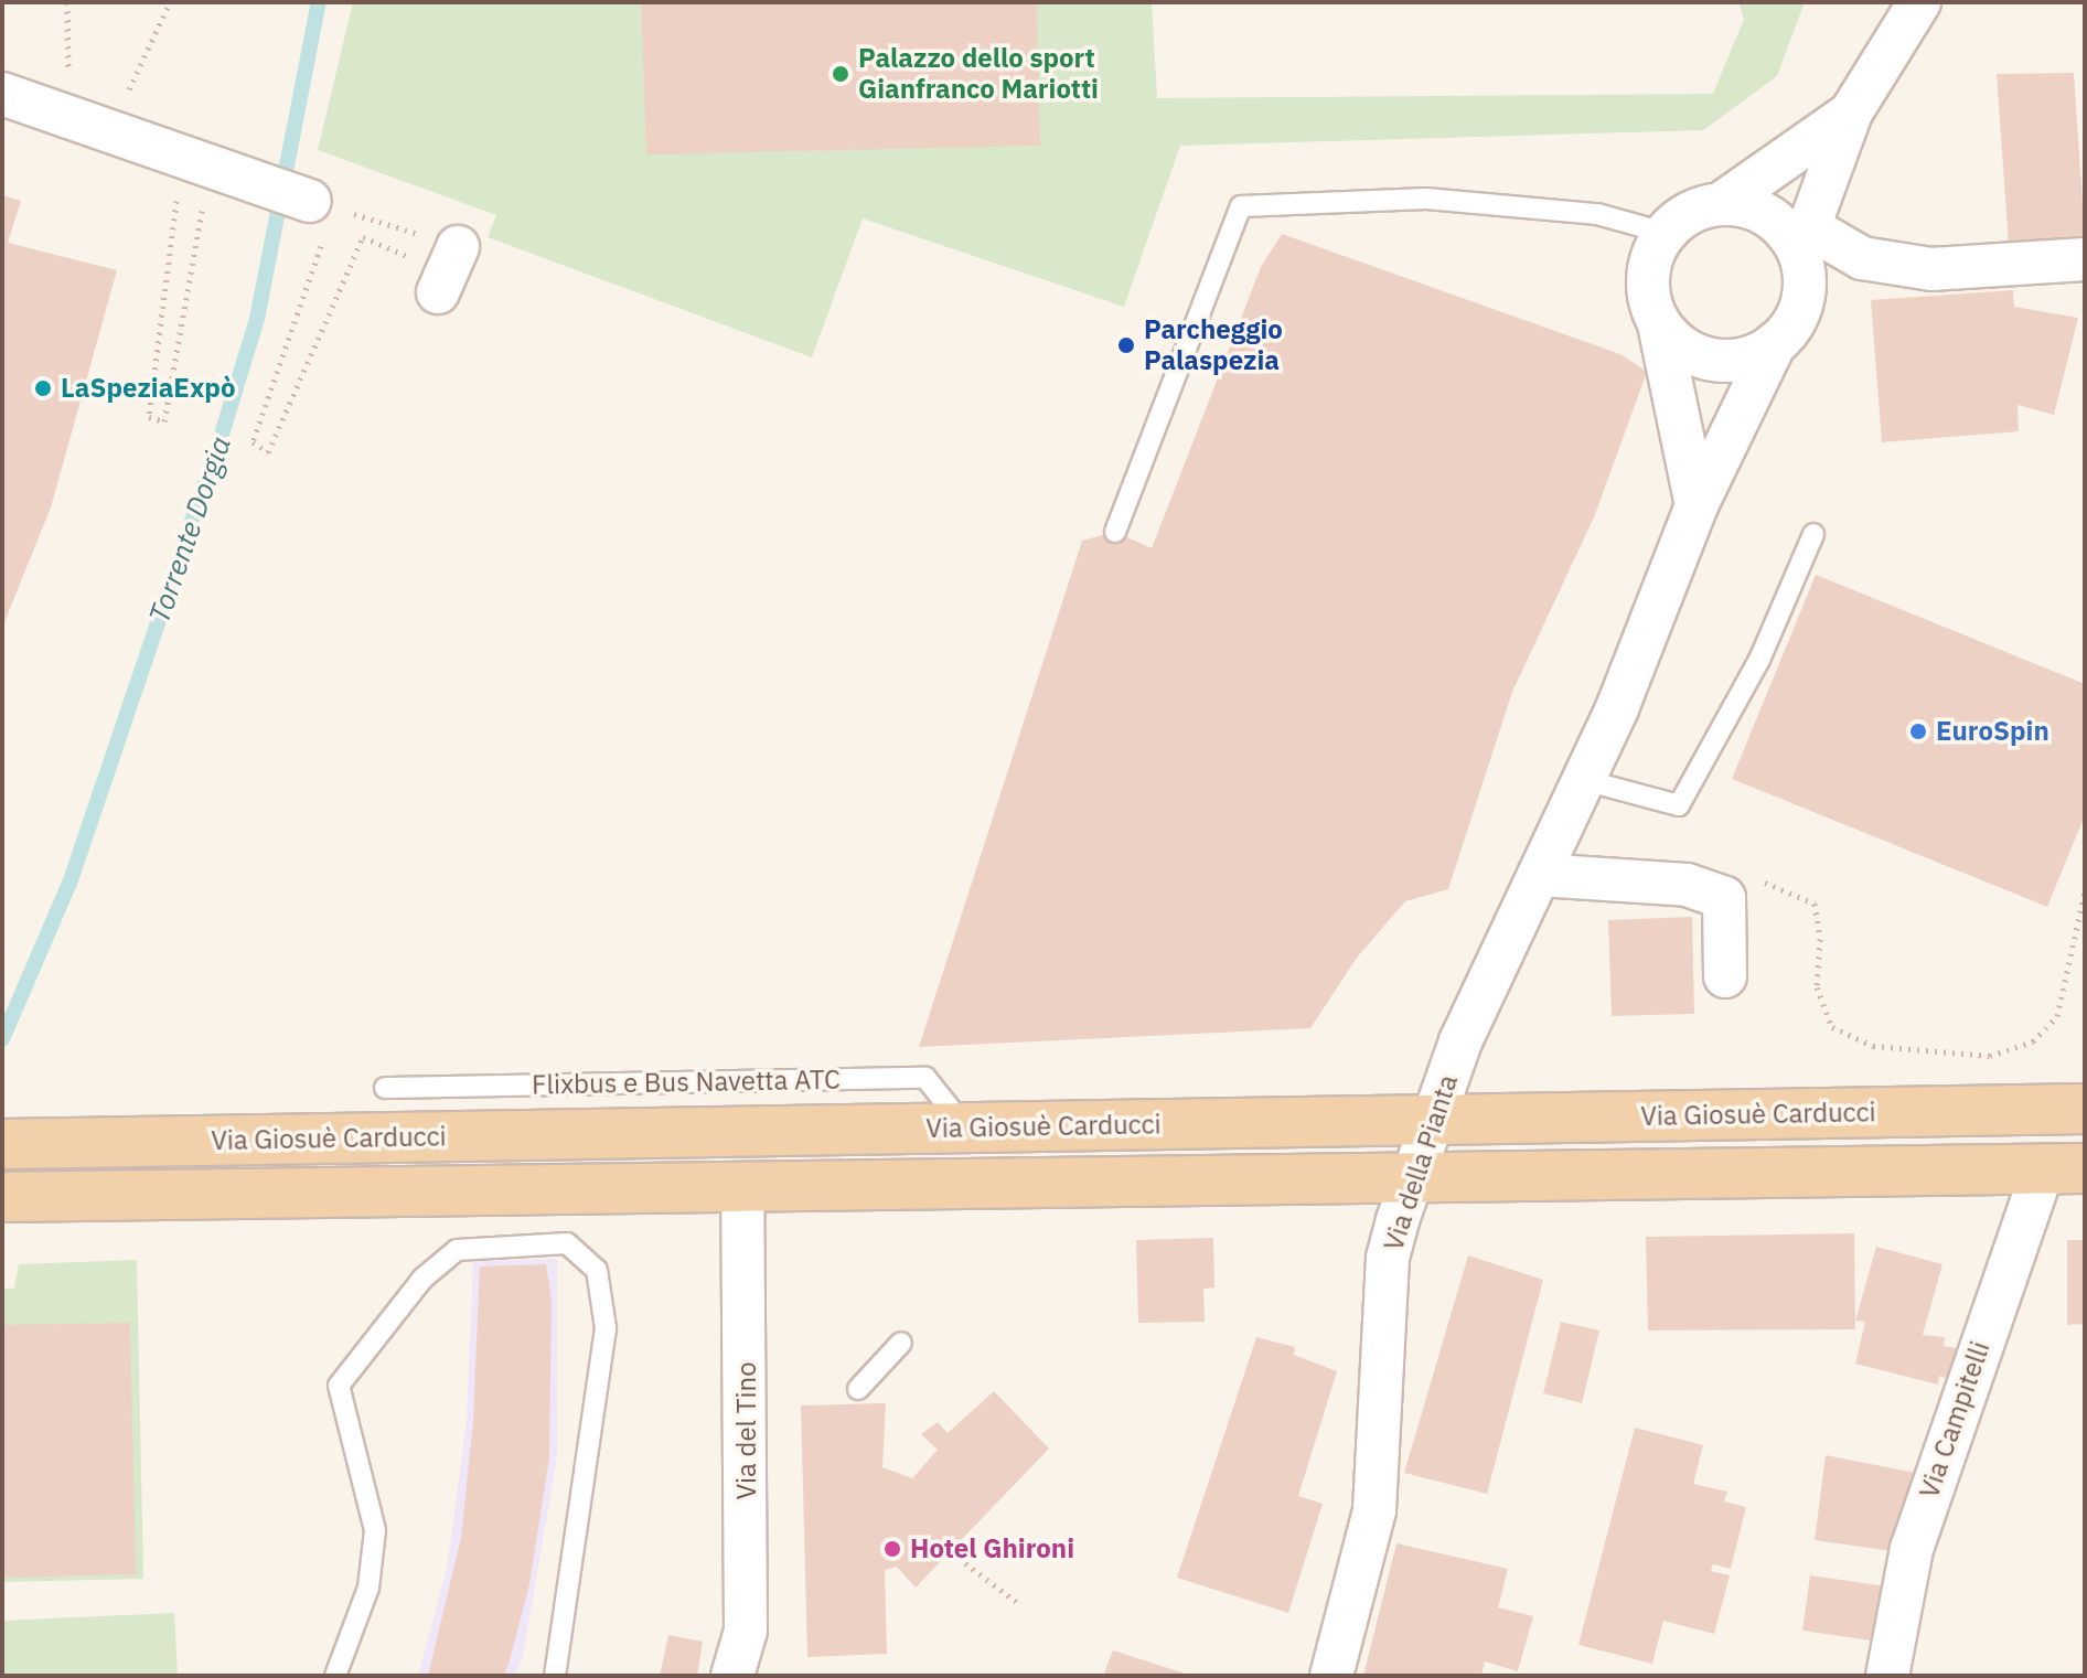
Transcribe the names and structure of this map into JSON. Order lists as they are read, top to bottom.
{
  "streets": {
    "main road": ["Via Giosuè Carducci"],
    "street": ["Via della Pianta", "Via Campitelli", "Via del Tino"],
    "lane": ["Flixbus e Bus Navetta ATC"]
  },
  "crossings": [
    ["Flixbus e Bus Navetta ATC", "Via Giosuè Carducci"],
    ["Via Giosuè Carducci", "Via della Pianta"],
    ["Via Giosuè Carducci", "Via Campitelli"],
    ["Via Giosuè Carducci", "Via del Tino"]
  ],
  "water": ["Torrente Dorgia"],
  "places": [
    "Palazzo dello sport Gianfranco Mariotti",
    "Parcheggio Palaspezia",
    "LaSpeziaExpò",
    "EuroSpin",
    "Hotel Ghironi"
  ]
}
